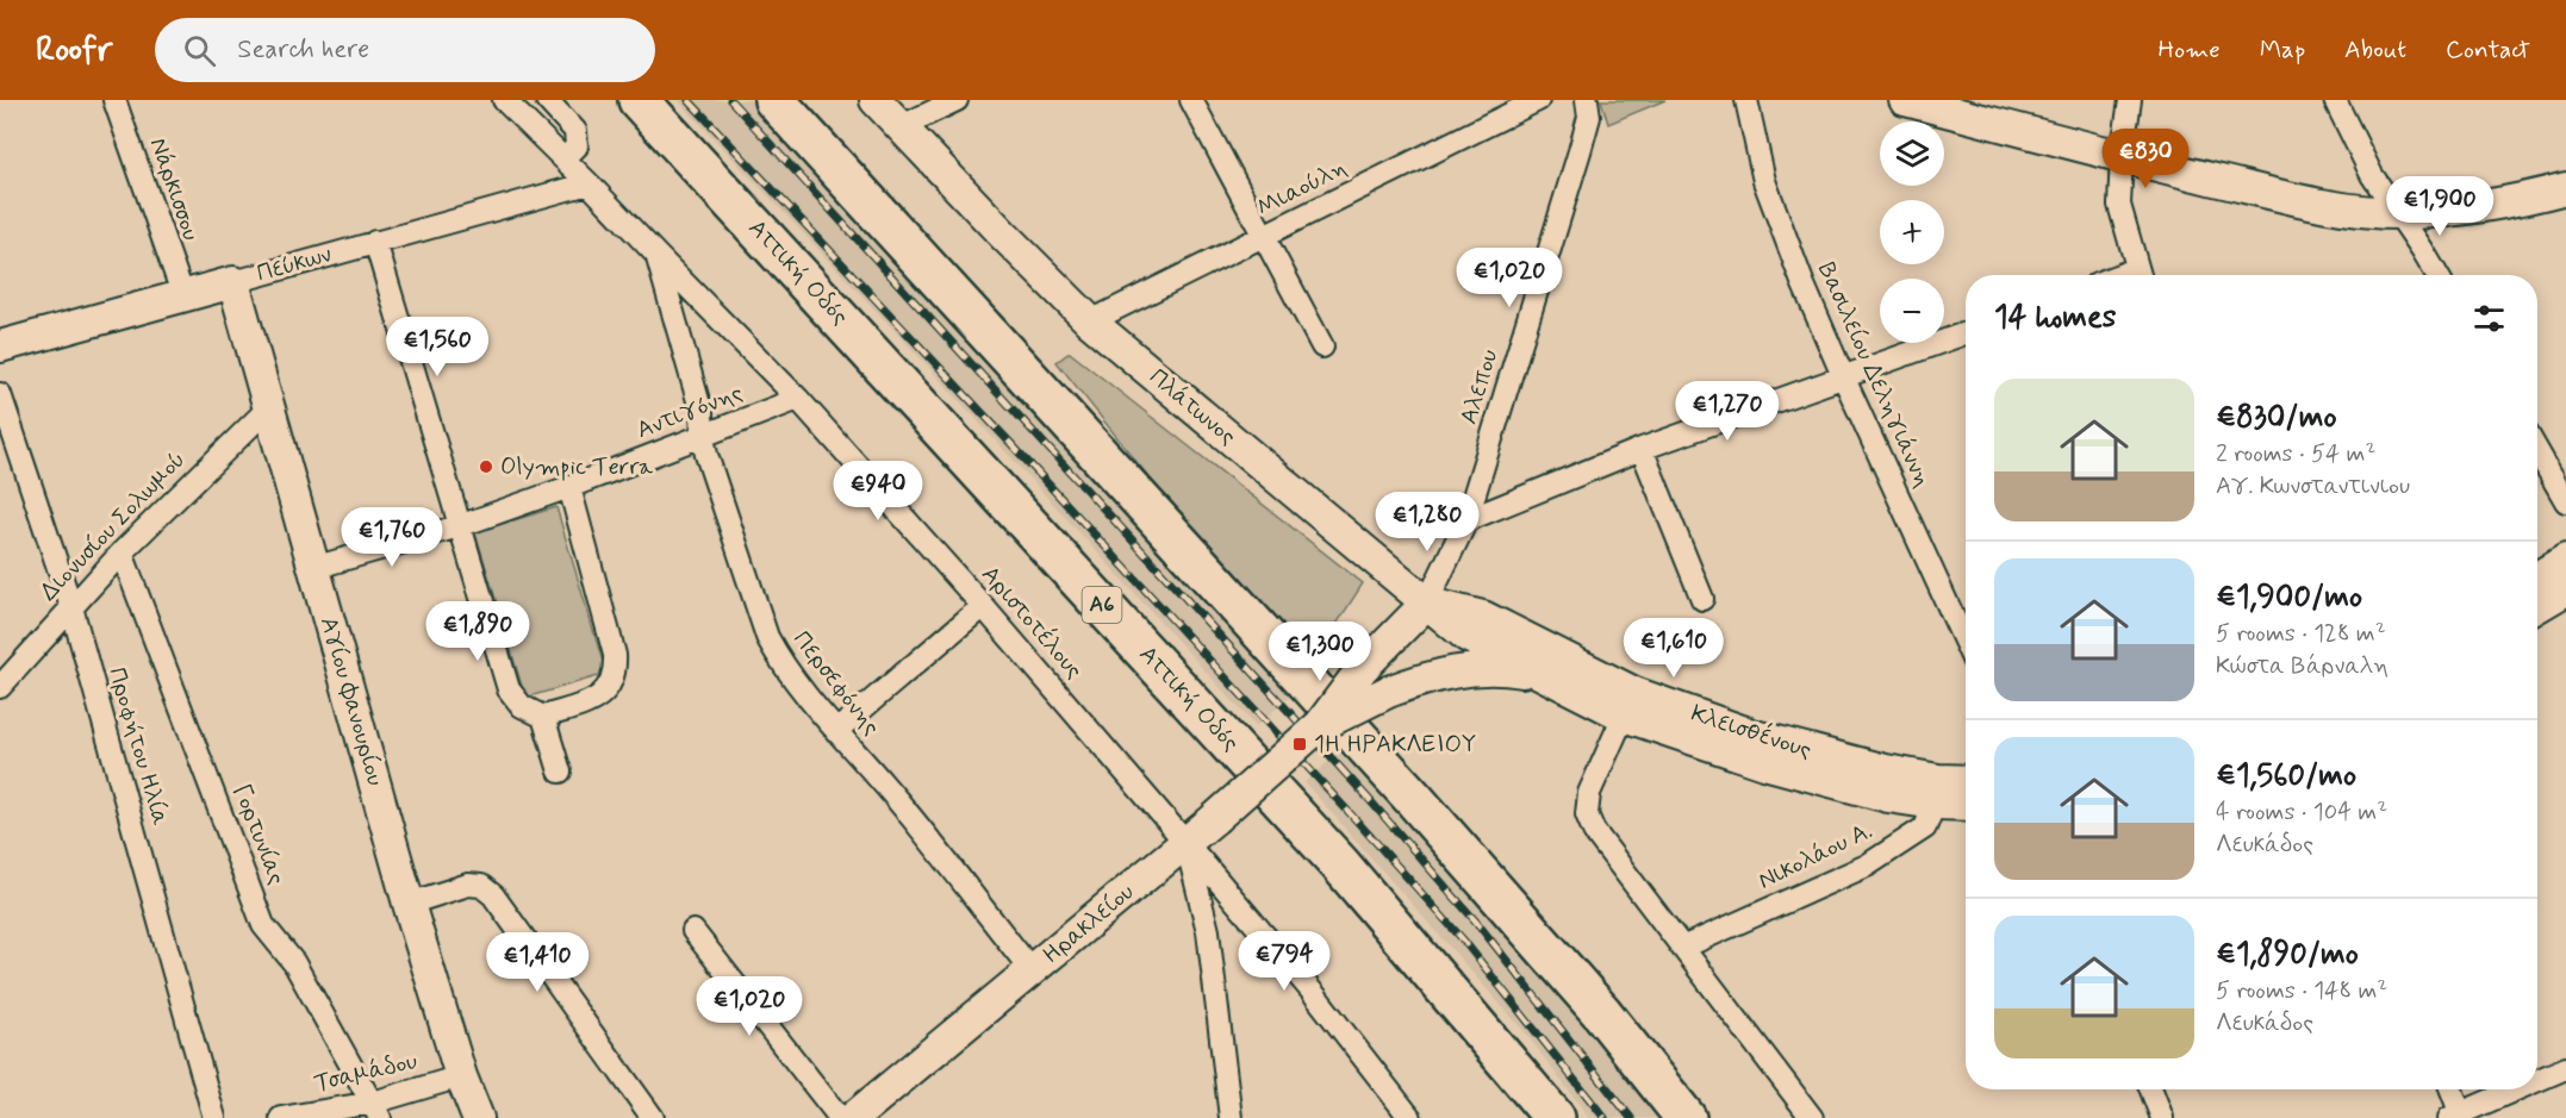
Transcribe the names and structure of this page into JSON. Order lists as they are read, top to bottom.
{
  "streets": {
    "highway": ["Αττική Οδός", "Α6"],
    "street": [
      "Μιαούλη",
      "Νάρκισσου",
      "Πεύκων",
      "Βασιλείου Δεληγιάννη",
      "Αλεπου",
      "Πλάτωνος",
      "Αντιγόνης",
      "Διονυσίου Σολωμού",
      "Αριστοτέλους",
      "Περσεφόνης",
      "Αγίου Φανουρίου",
      "Κλεισθένους",
      "Προφήτου Ηλία",
      "Γορτυνίας",
      "Νικολάου Α.",
      "Ηρακλείου",
      "Τσαμάδου"
    ]
  },
  "crossings": [
    ["Μιαούλη", "Πλάτωνος"],
    ["Νάρκισσου", "Πεύκων"],
    ["Πεύκων", "Αριστοτέλους"],
    ["Πεύκων", "Αγίου Φανουρίου"],
    ["Αλεπου", "Πλάτωνος"],
    ["Αλεπου", "Κλεισθένους"],
    ["Αλεπου", "Ηρακλείου"],
    ["Πλάτωνος", "Κλεισθένους"],
    ["Πλάτωνος", "Ηρακλείου"],
    ["Αντιγόνης", "Αριστοτέλους"],
    ["Αντιγόνης", "Περσεφόνης"],
    ["Αντιγόνης", "Αγίου Φανουρίου"],
    ["Διονυσίου Σολωμού", "Αγίου Φανουρίου"],
    ["Διονυσίου Σολωμού", "Προφήτου Ηλία"],
    ["Διονυσίου Σολωμού", "Γορτυνίας"],
    ["Αριστοτέλους", "Περσεφόνης"],
    ["Αριστοτέλους", "Ηρακλείου"],
    ["Περσεφόνης", "Ηρακλείου"],
    ["Αγίου Φανουρίου", "Τσαμάδου"],
    ["Κλεισθένους", "Νικολάου Α."],
    ["Κλεισθένους", "Ηρακλείου"],
    ["Γορτυνίας", "Τσαμάδου"]
  ],
  "places": {
    "other": ["Olympic Terra"],
    "transit": ["1Η ΗΡΑΚΛΕΙΟΥ"]
  },
  "page": {
    "header": "Roofr",
    "search": "Search here",
    "nav": [
      "Home",
      "Map",
      "About",
      "Contact"
    ],
    "map_buttons": ["+", "−"],
    "price": [
      "€830",
      "€1,900",
      "€1,020",
      "€1,560",
      "€1,270",
      "€940",
      "€1,280",
      "€1,760",
      "€1,890",
      "€1,610",
      "€1,300",
      "€794",
      "€1,410",
      "€1,020"
    ],
    "heading": "14 homes",
    "list": [
      {
        "name": "€830/mo",
        "note": "2 rooms · 54 m² · Αγ. Κωνσταντινιου"
      },
      {
        "name": "€1,900/mo",
        "note": "5 rooms · 128 m² · Κώστα Βάρναλη"
      },
      {
        "name": "€1,560/mo",
        "note": "4 rooms · 104 m² · Λευκάδος"
      },
      {
        "name": "€1,890/mo",
        "note": "5 rooms · 148 m² · Λευκάδος"
      }
    ]
  }
}
